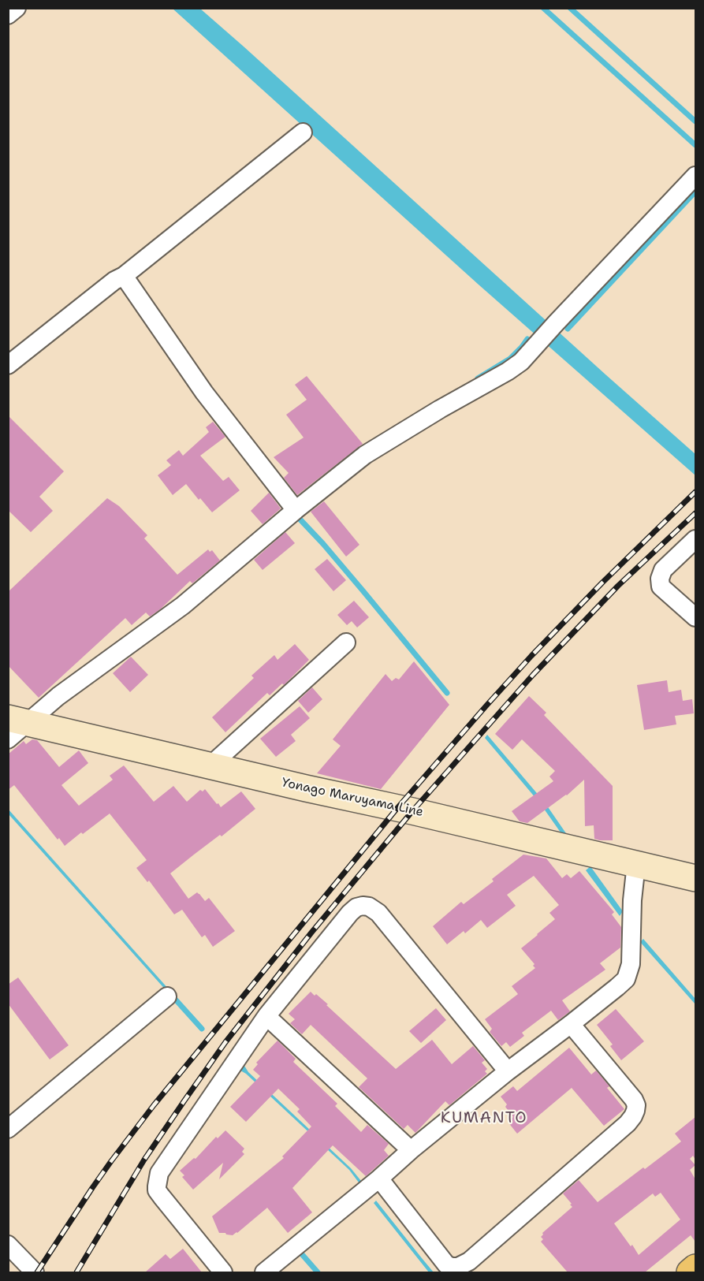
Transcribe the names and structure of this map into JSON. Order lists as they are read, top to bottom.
{
  "streets": {
    "main road": ["Yonago Maruyama Line"]
  },
  "districts": ["KUMANTO"]
}
